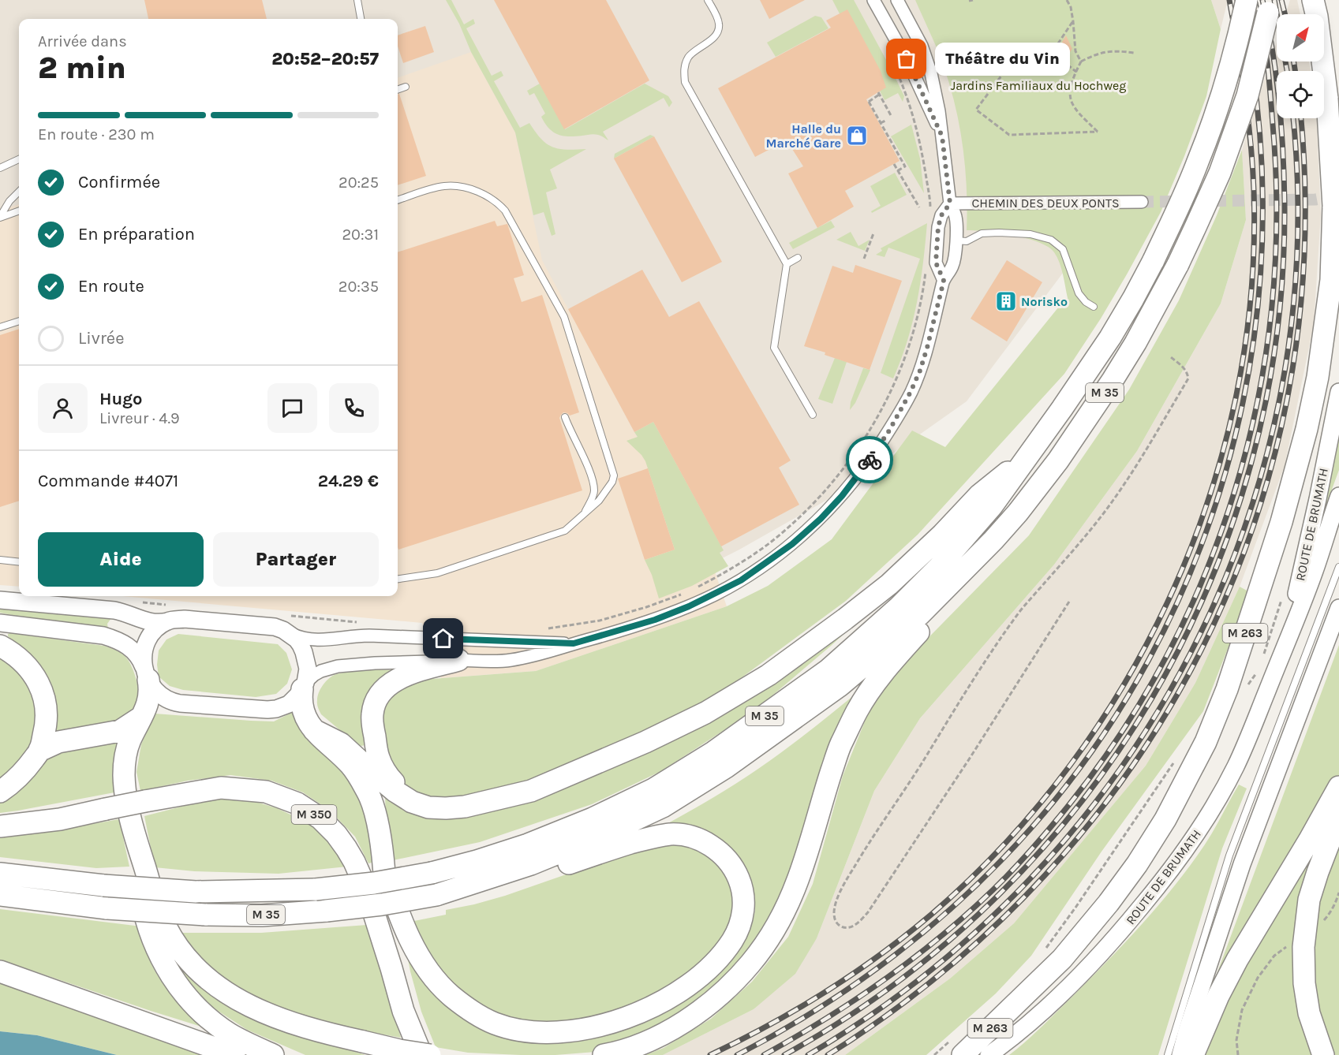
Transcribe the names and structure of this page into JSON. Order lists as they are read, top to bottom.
{
  "streets": {
    "highway": ["M 35", "M 263", "M 350"],
    "main road": ["ROUTE DE BRUMATH"],
    "street": ["CHEMIN DES DEUX PONTS"]
  },
  "parks": ["Jardins Familiaux du Hochweg"],
  "places": {
    "other": ["Théâtre du Vin"],
    "shop": ["Halle du Marché Gare"],
    "building": ["Norisko"]
  },
  "north": "top right",
  "page": {
    "heading": ["2 min", "Arrivée dans", "20:52–20:57"],
    "panel": [
      "Hugo",
      "Livreur · 4.9",
      "Commande #4071",
      "24.29 €"
    ],
    "bubble": "Théâtre du Vin",
    "bar": "En route · 230 m",
    "list": [
      ["Confirmée", "20:25"],
      ["En préparation", "20:31"],
      ["En route", "20:35"],
      "Livrée"
    ],
    "buttons": ["Aide", "Partager"]
  }
}
